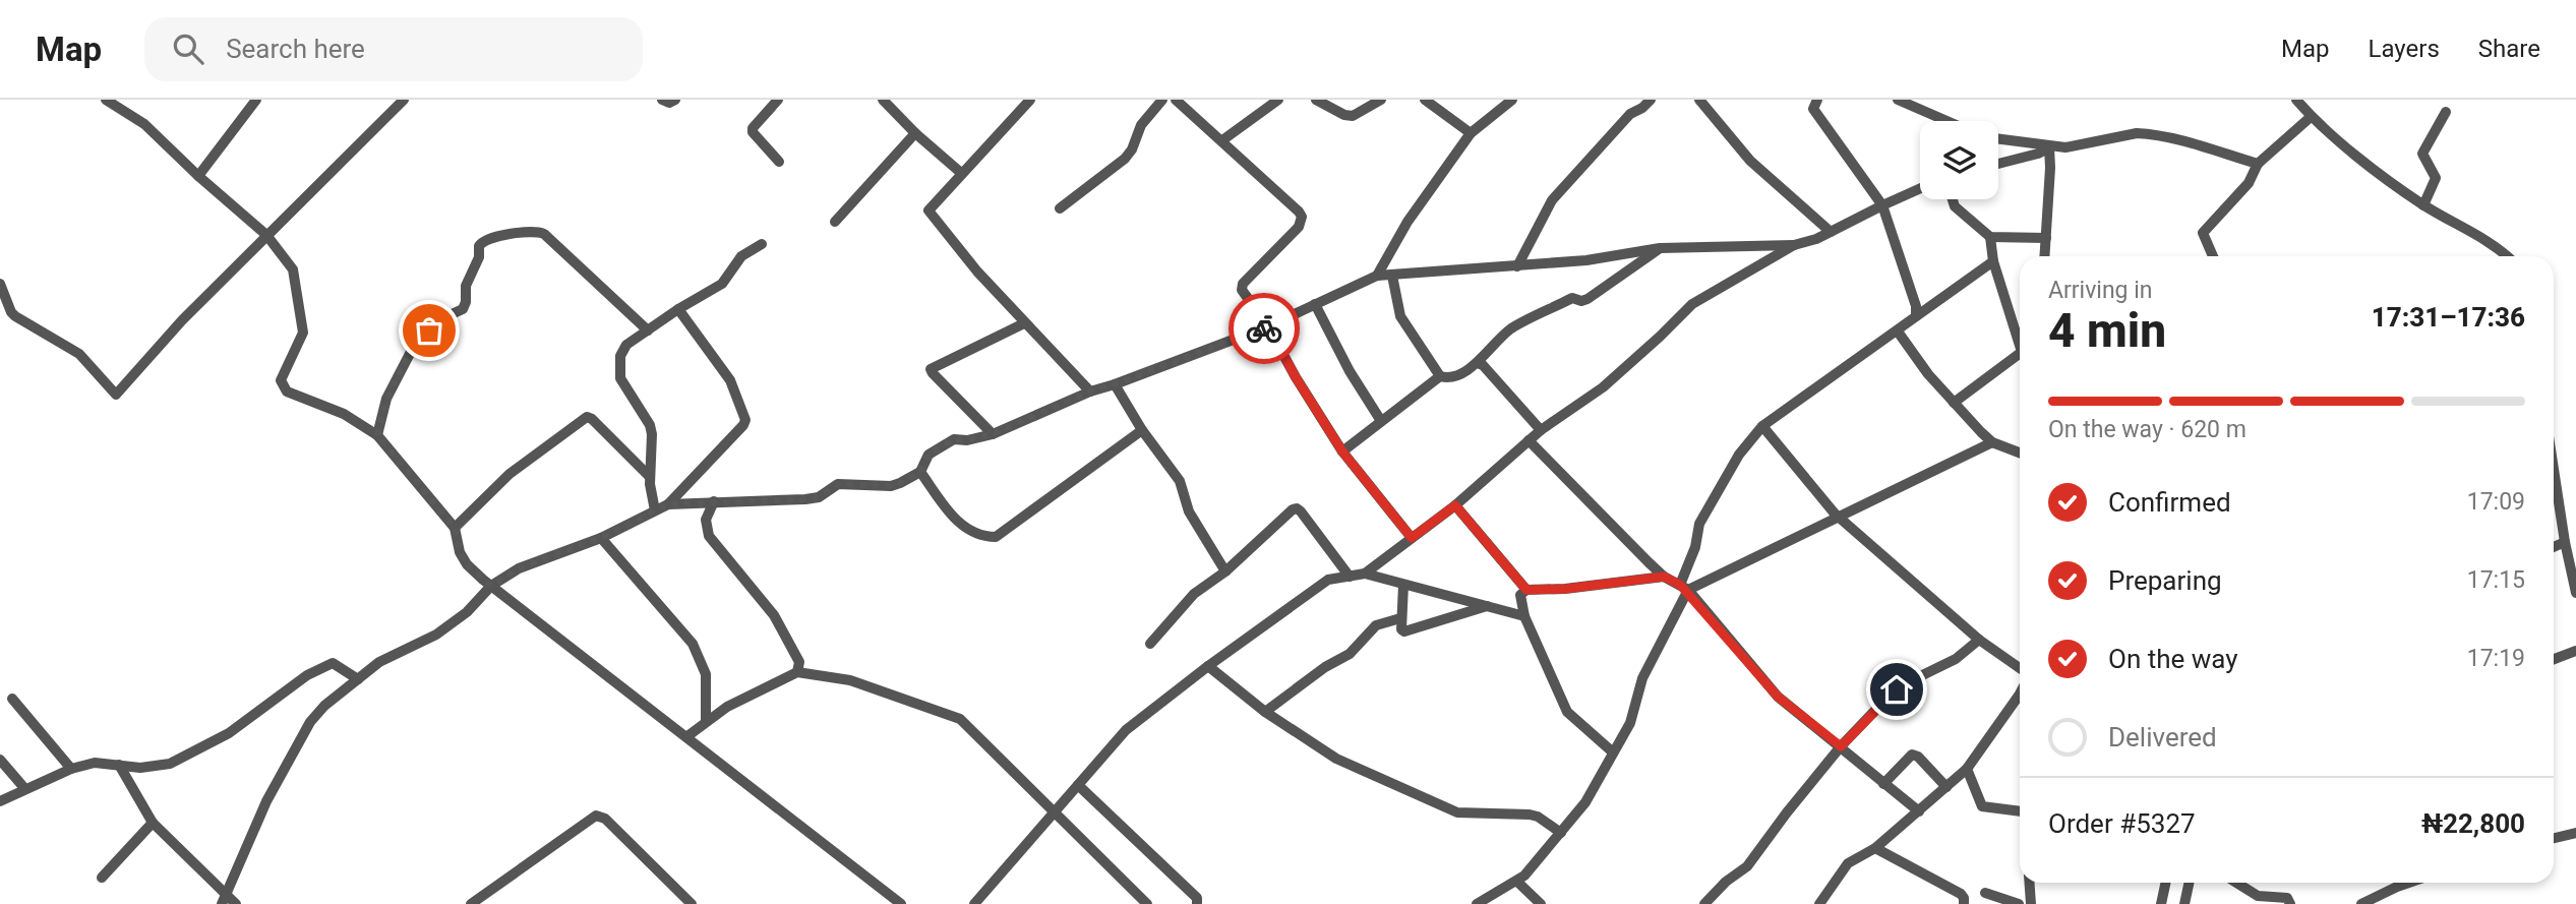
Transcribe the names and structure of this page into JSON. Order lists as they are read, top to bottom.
{
  "page": {
    "header": "Map",
    "search": "Search here",
    "nav": ["Map", "Layers", "Share"],
    "heading": ["4 min", "Arriving in", "17:31–17:36"],
    "panel": ["Order #5327", "₦22,800"],
    "bar": "On the way · 620 m",
    "list": [
      ["Confirmed", "17:09"],
      ["Preparing", "17:15"],
      ["On the way", "17:19"],
      "Delivered"
    ]
  }
}
